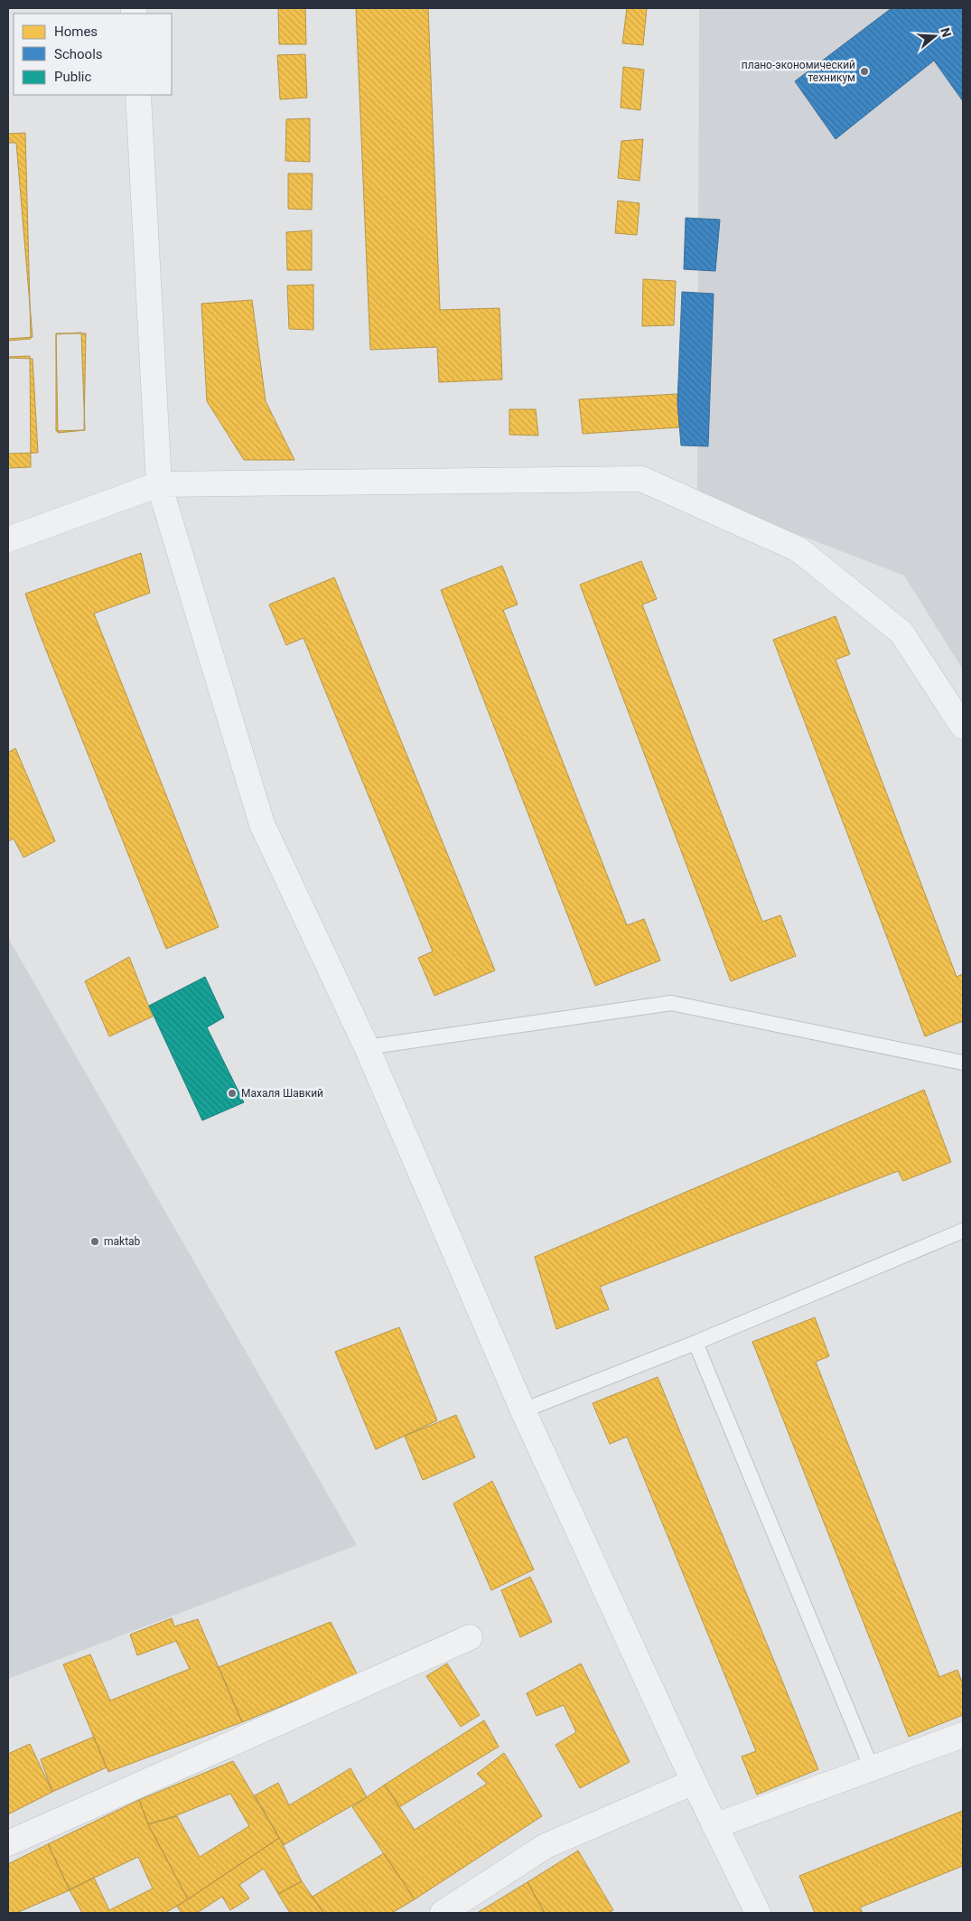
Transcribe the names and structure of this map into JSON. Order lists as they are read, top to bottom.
{
  "places": ["плано-экономический техникум", "Махаля Шавкий", "maktab"],
  "legend": ["Homes", "Schools", "Public"],
  "north": "right"
}
